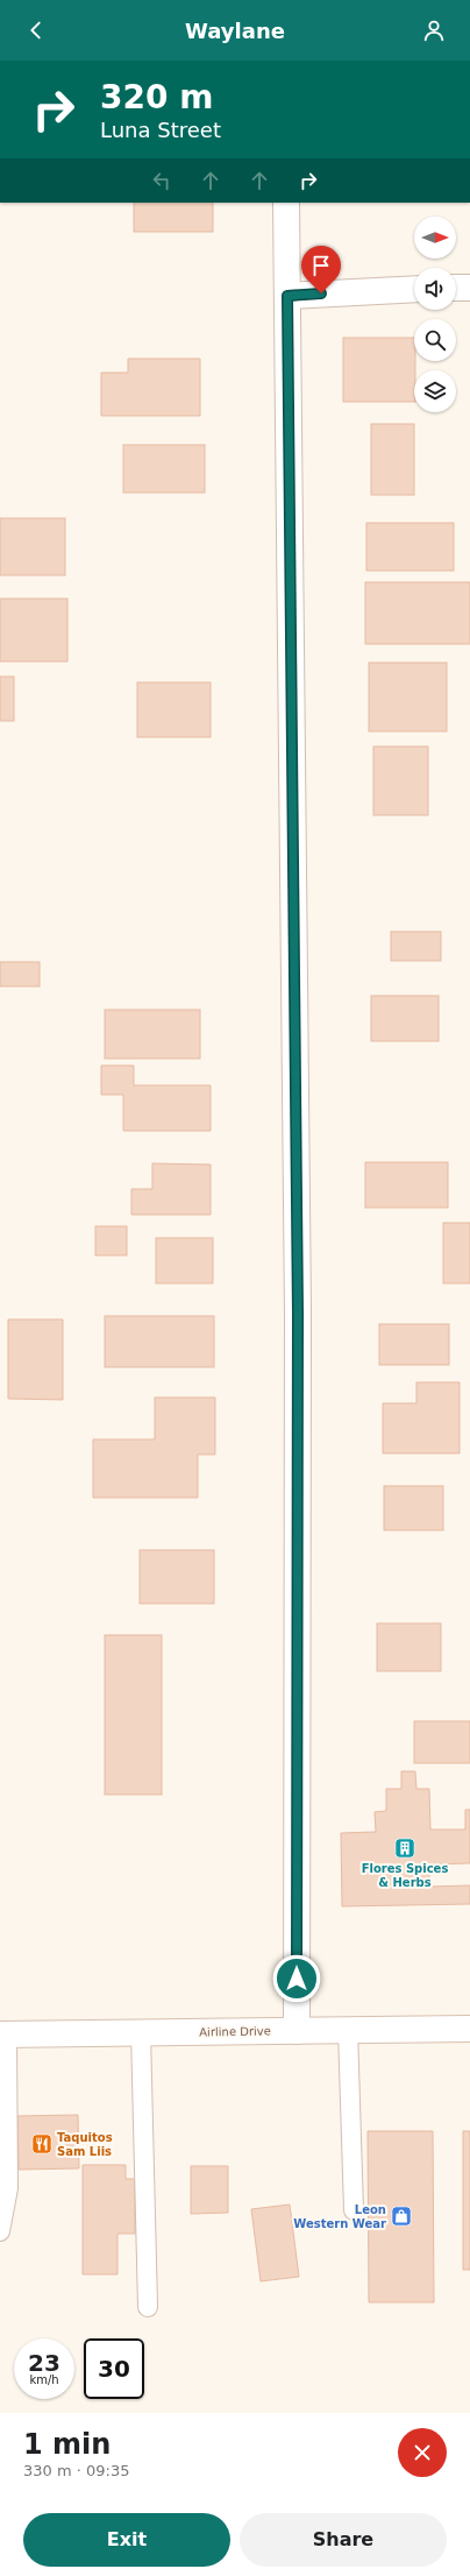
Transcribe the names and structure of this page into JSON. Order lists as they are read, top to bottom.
{
  "streets": {
    "street": ["Airline Drive"]
  },
  "places": {
    "building": ["Flores Spices & Herbs"],
    "restaurant": ["Taquitos Sam Liis"],
    "shop": ["Leon Western Wear"]
  },
  "north": "right",
  "page": {
    "header": "Waylane",
    "turn": ["320 m", "Luna Street"],
    "speed": "23 km/h",
    "limit": "30",
    "heading": ["1 min", "330 m · 09:35"],
    "buttons": ["Exit", "Share"]
  }
}
